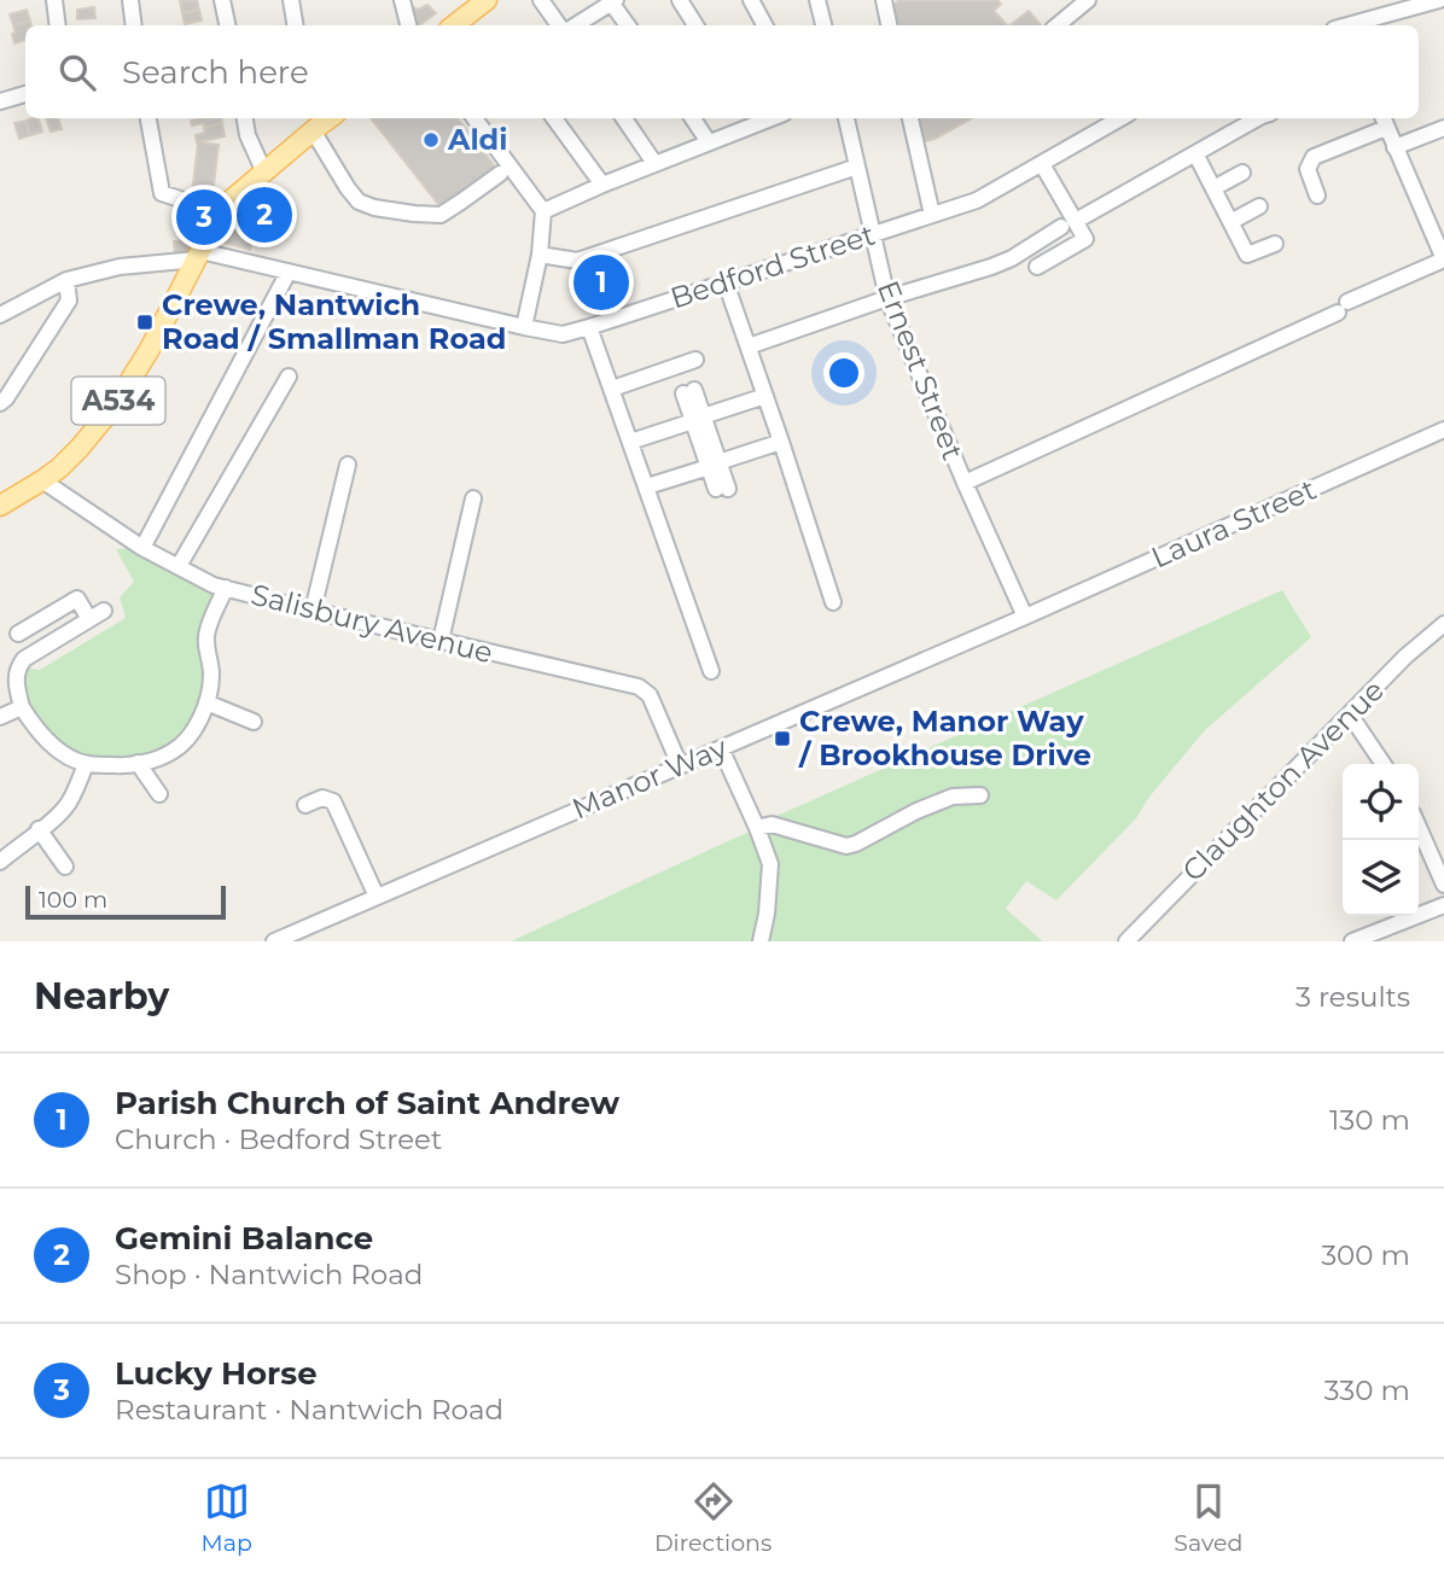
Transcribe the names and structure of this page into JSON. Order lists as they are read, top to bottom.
{
  "streets": {
    "main road": ["A534"],
    "street": [
      "Bedford Street",
      "Ernest Street",
      "Laura Street",
      "Salisbury Avenue",
      "Manor Way",
      "Claughton Avenue"
    ]
  },
  "crossings": [
    ["Bedford Street", "Ernest Street"],
    ["Bedford Street", "A534"],
    ["Ernest Street", "Laura Street"],
    ["Ernest Street", "Manor Way"],
    ["A534", "Salisbury Avenue"],
    ["Laura Street", "Manor Way"],
    ["Salisbury Avenue", "Manor Way"]
  ],
  "places": {
    "other": ["Aldi"],
    "transit": ["Crewe, Nantwich Road / Smallman Road", "Crewe, Manor Way / Brookhouse Drive"]
  },
  "scale_bar": "100 m",
  "page": {
    "search": "Search here",
    "pins": ["2", "3", "1"],
    "scale": "100 m",
    "heading": ["Nearby", "3 results"],
    "list": [
      {
        "mark": "1",
        "name": "Parish Church of Saint Andrew",
        "note": "Church · Bedford Street",
        "value": "130 m"
      },
      {
        "mark": "2",
        "name": "Gemini Balance",
        "note": "Shop · Nantwich Road",
        "value": "300 m"
      },
      {
        "mark": "3",
        "name": "Lucky Horse",
        "note": "Restaurant · Nantwich Road",
        "value": "330 m"
      }
    ],
    "nav": ["Map", "Directions", "Saved"]
  }
}
